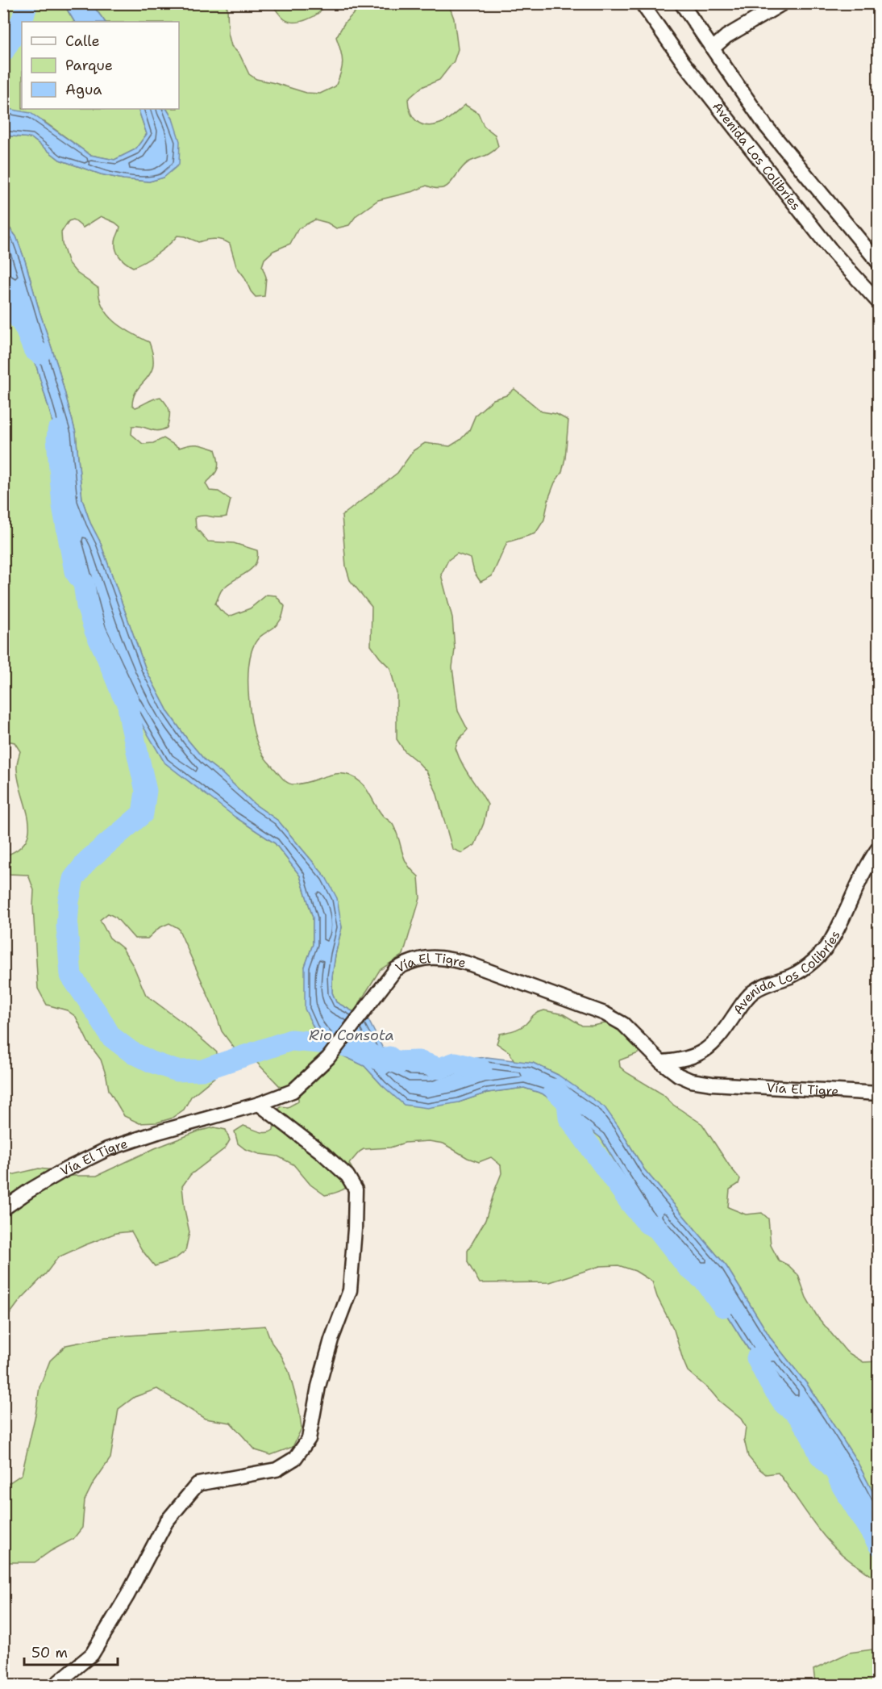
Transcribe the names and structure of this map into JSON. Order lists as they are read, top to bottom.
{
  "streets": {
    "street": ["Avenida Los Colibríes", "Vía El Tigre"]
  },
  "crossings": [
    ["Avenida Los Colibríes", "Vía El Tigre"]
  ],
  "water": ["Rio Consota"],
  "legend": ["Calle", "Parque", "Agua"],
  "scale_bar": "50 m"
}
